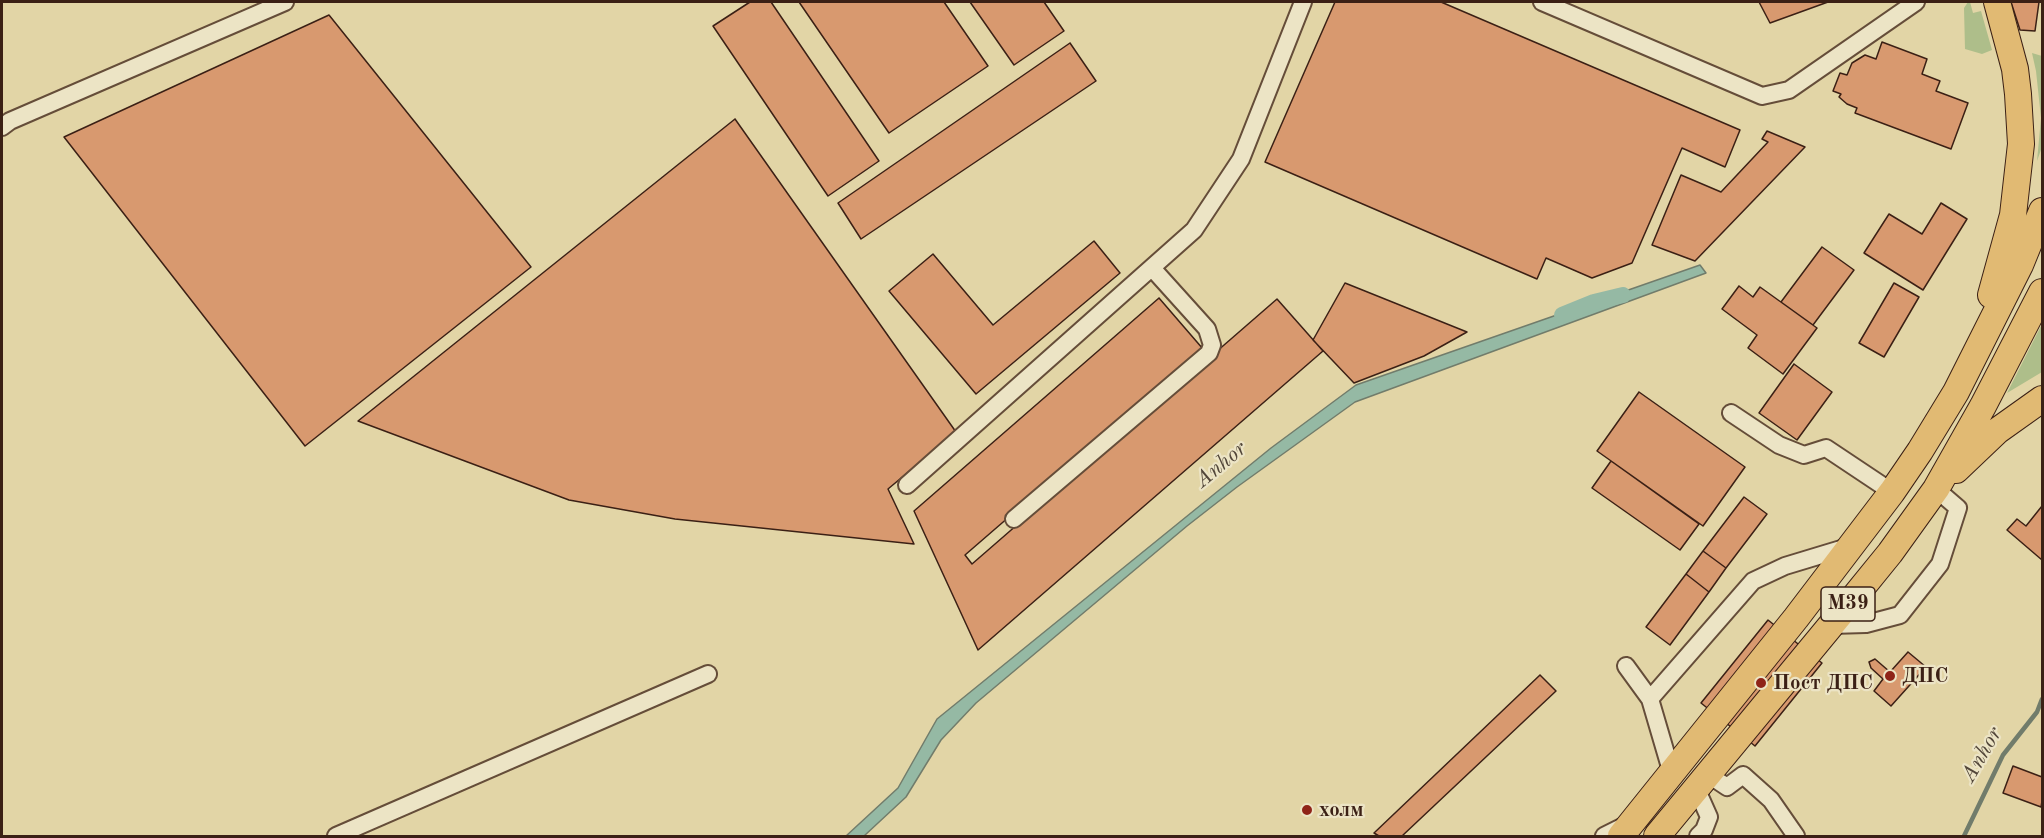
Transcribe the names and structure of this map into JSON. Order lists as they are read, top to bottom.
{
  "streets": {
    "highway": ["M39"]
  },
  "water": ["Anhor"],
  "places": ["ДПС", "Пост ДПС", "холм"]
}
